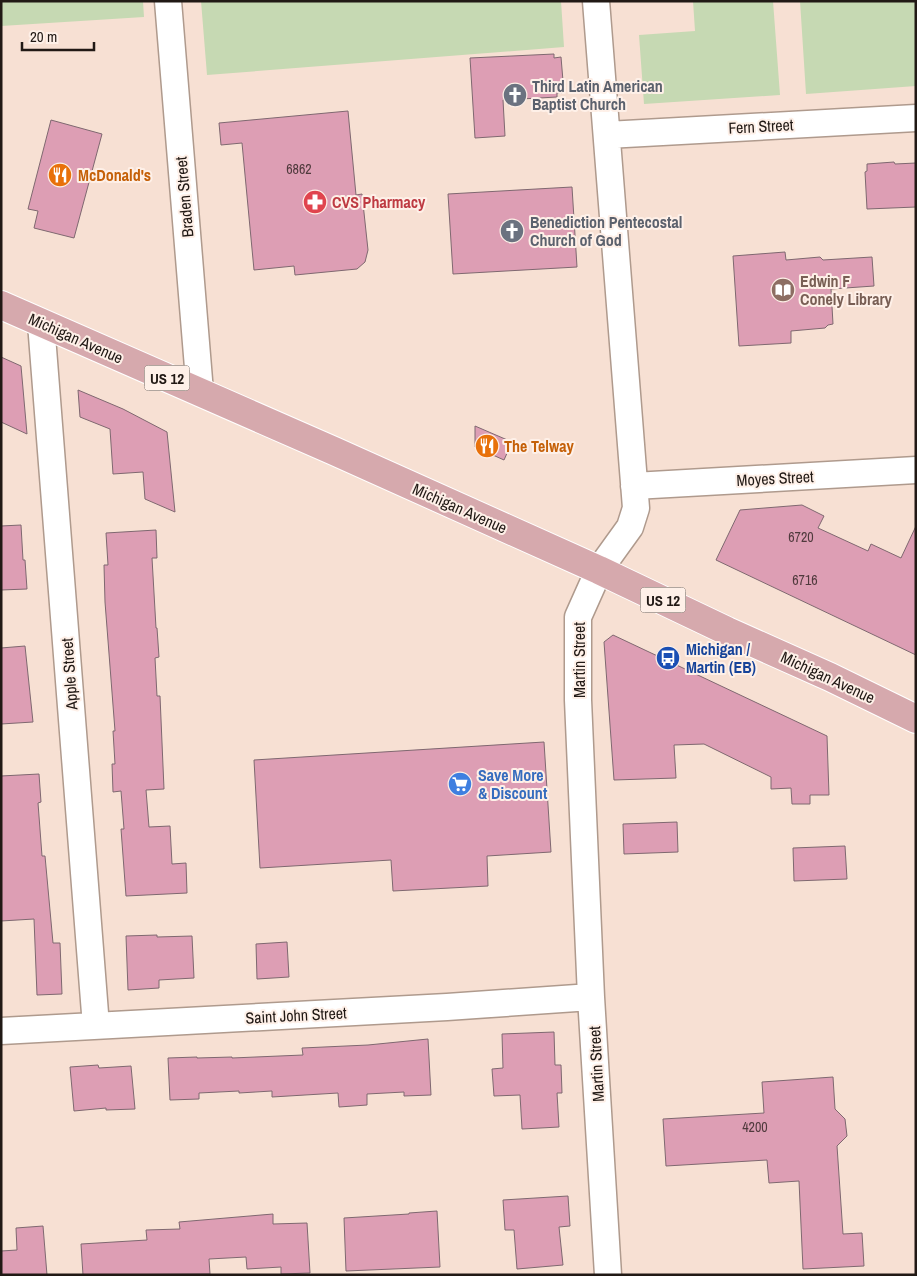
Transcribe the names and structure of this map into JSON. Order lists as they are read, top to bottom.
{
  "streets": {
    "main road": ["Michigan Avenue", "US 12"],
    "street": [
      "Fern Street",
      "Braden Street",
      "Moyes Street",
      "Martin Street",
      "Apple Street",
      "Saint John Street"
    ]
  },
  "crossings": [
    ["Fern Street", "Martin Street"],
    ["Braden Street", "Michigan Avenue"],
    ["Michigan Avenue", "Martin Street"],
    ["Michigan Avenue", "Apple Street"],
    ["Moyes Street", "Martin Street"],
    ["Martin Street", "Saint John Street"],
    ["Apple Street", "Saint John Street"]
  ],
  "places": {
    "church": ["Third Latin American Baptist Church", "Benediction Pentecostal Church of God"],
    "restaurant": ["McDonald's", "The Telway"],
    "pharmacy": ["CVS Pharmacy"],
    "library": ["Edwin F Conely Library"],
    "bus stop": ["Michigan / Martin (EB)"],
    "supermarket": ["Save More & Discount"]
  },
  "house_numbers": [
    "6862",
    "6720",
    "6716",
    "4200"
  ],
  "scale_bar": "20 m"
}
